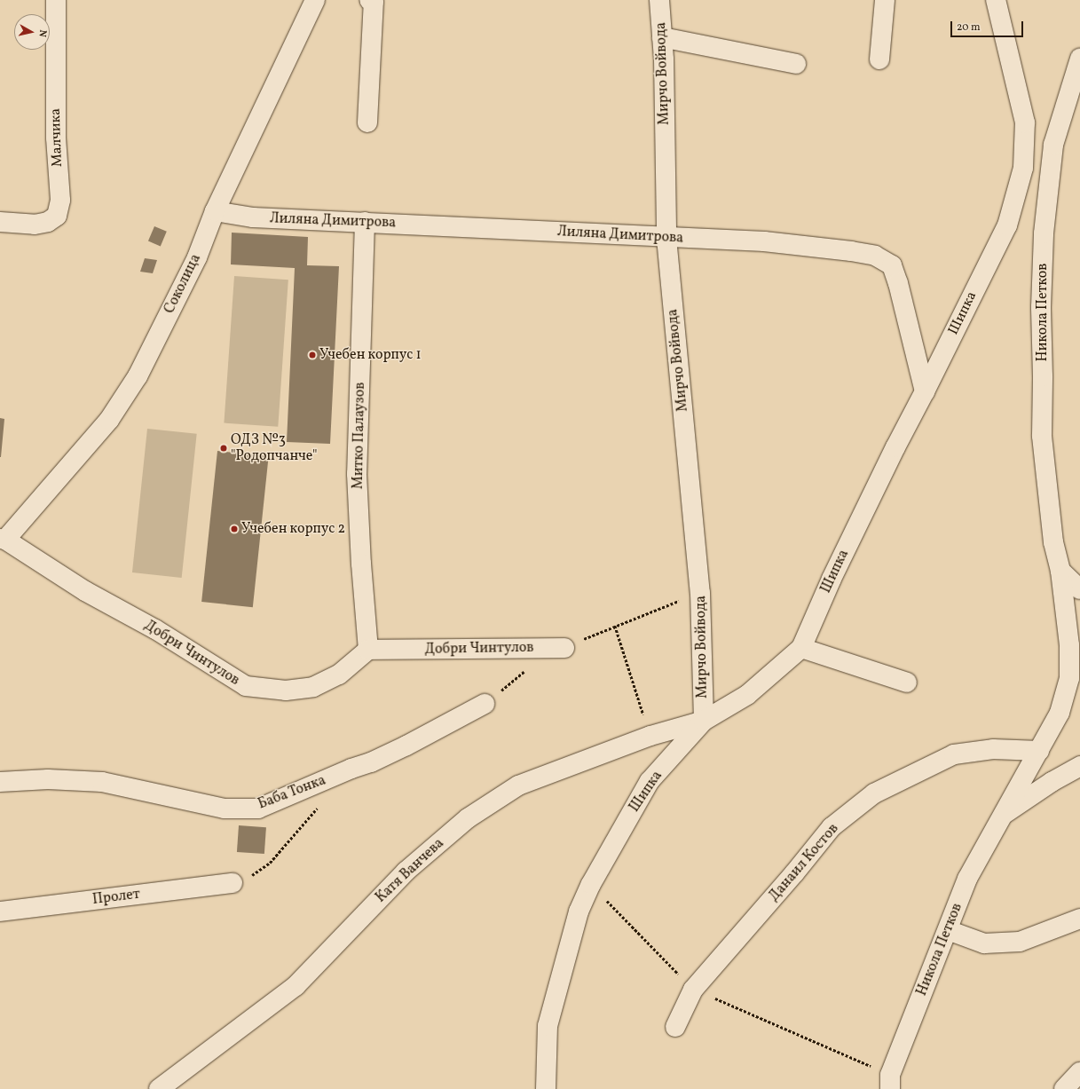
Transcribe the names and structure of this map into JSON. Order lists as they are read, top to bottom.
{
  "streets": {
    "street": [
      "Мирчо Войвода",
      "Малчика",
      "Лиляна Димитрова",
      "Соколица",
      "Никола Петков",
      "Шипка",
      "Митко Палаузов",
      "Добри Чинтулов",
      "Баба Тонка",
      "Данаил Костов",
      "Катя Ванчева",
      "Пролет"
    ]
  },
  "crossings": [
    ["Мирчо Войвода", "Лиляна Димитрова"],
    ["Мирчо Войвода", "Шипка"],
    ["Мирчо Войвода", "Катя Ванчева"],
    ["Лиляна Димитрова", "Соколица"],
    ["Лиляна Димитрова", "Шипка"],
    ["Лиляна Димитрова", "Митко Палаузов"],
    ["Соколица", "Добри Чинтулов"],
    ["Никола Петков", "Данаил Костов"],
    ["Шипка", "Катя Ванчева"],
    ["Митко Палаузов", "Добри Чинтулов"]
  ],
  "places": ["Учебен корпус 1", "ОДЗ №3 \"Родопчанче\"", "Учебен корпус 2"],
  "scale_bar": "20 m",
  "north": "right"
}
